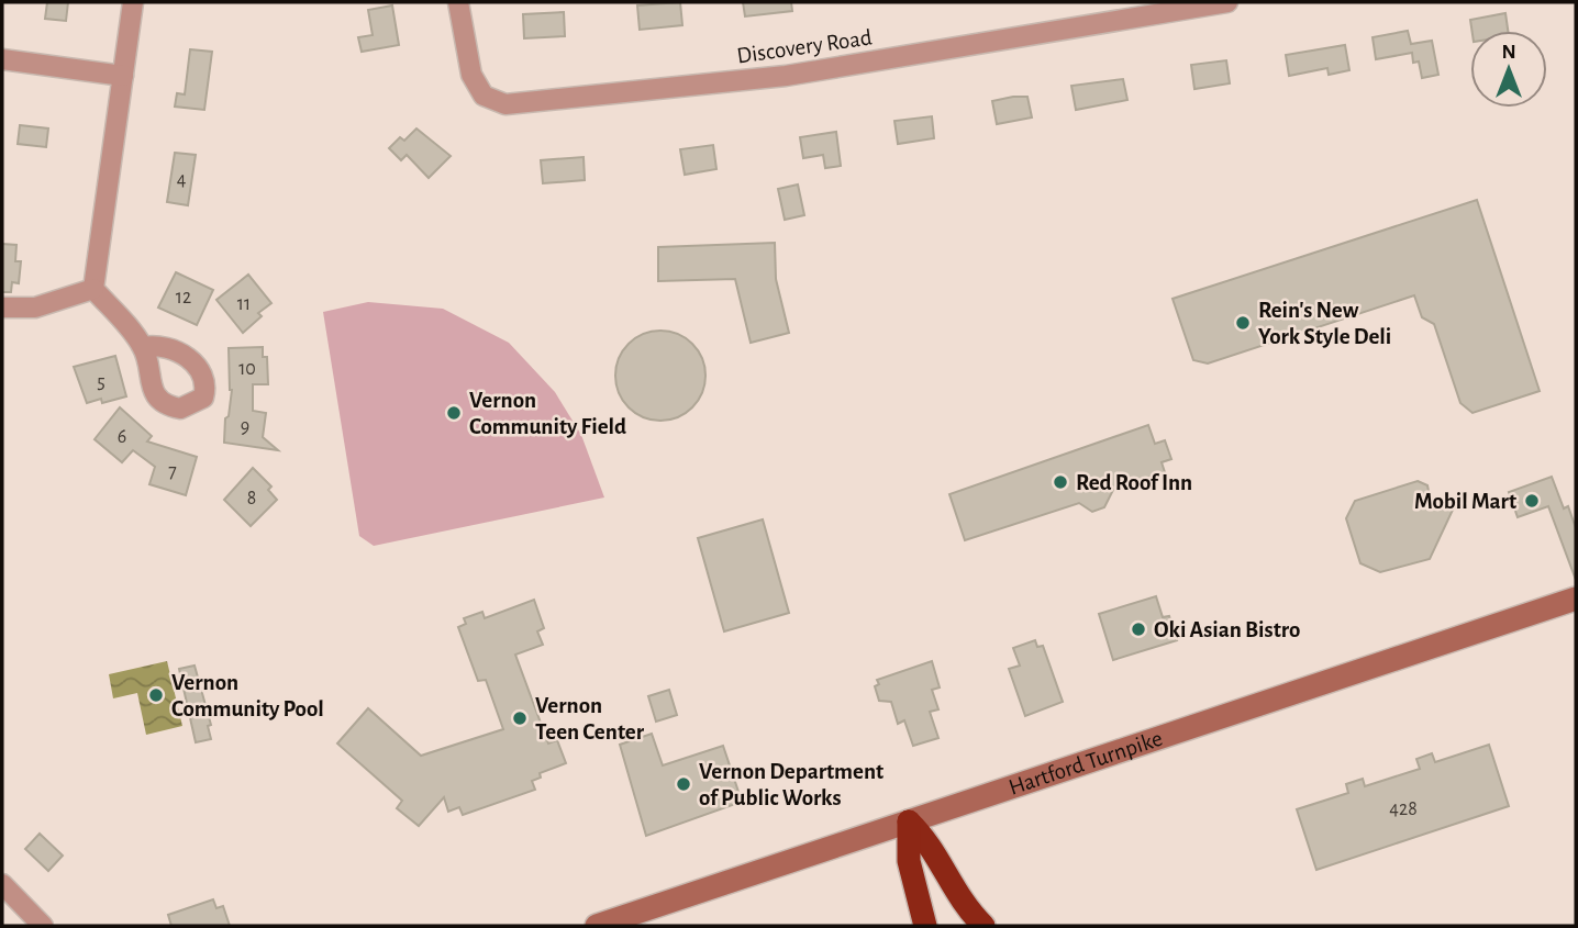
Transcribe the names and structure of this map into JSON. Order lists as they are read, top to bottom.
{
  "streets": {
    "main road": ["Hartford Turnpike"],
    "street": ["Discovery Road"]
  },
  "places": [
    "Rein's New York Style Deli",
    "Vernon Community Field",
    "Red Roof Inn",
    "Mobil Mart",
    "Oki Asian Bistro",
    "Vernon Community Pool",
    "Vernon Teen Center",
    "Vernon Department of Public Works"
  ],
  "house_numbers": [
    "4",
    "12",
    "11",
    "10",
    "5",
    "9",
    "6",
    "7",
    "8",
    "428"
  ],
  "north": "top"
}
